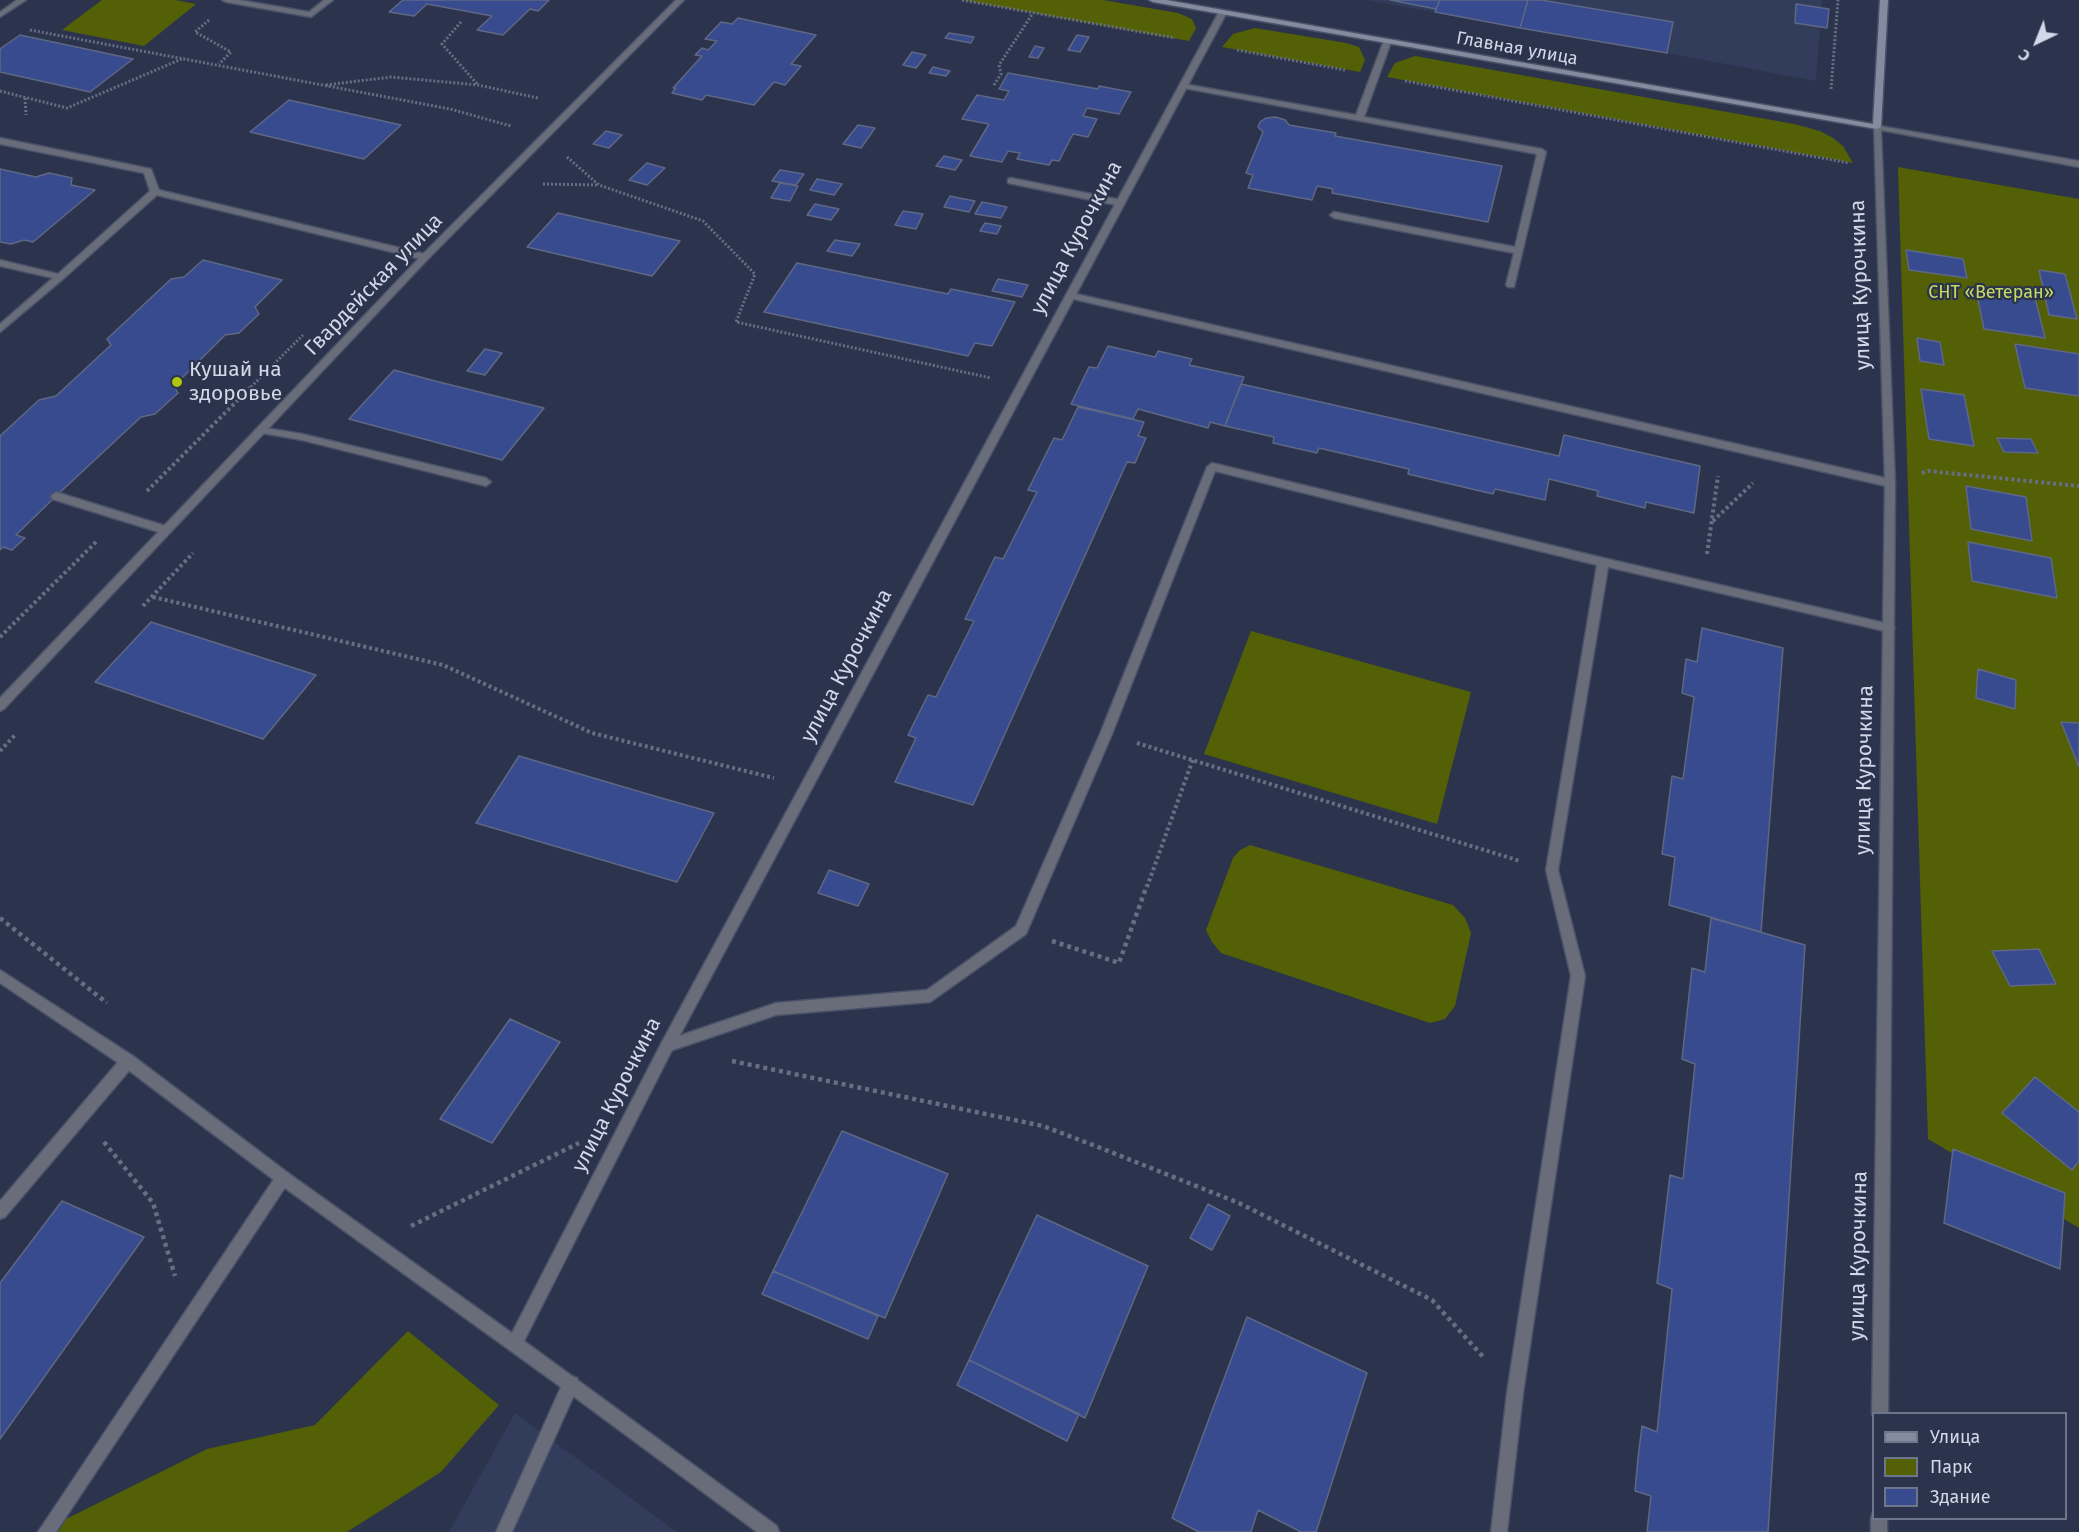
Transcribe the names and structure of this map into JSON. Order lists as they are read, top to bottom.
{
  "streets": {
    "street": ["Главная улица", "улица Курочкина", "Гвардейская улица"]
  },
  "crossings": [
    ["Главная улица", "улица Курочкина"]
  ],
  "parks": ["СНТ «Ветеран»"],
  "places": ["Кушай на здоровье"],
  "legend": ["Улица", "Парк", "Здание"],
  "north": "bottom left"
}
